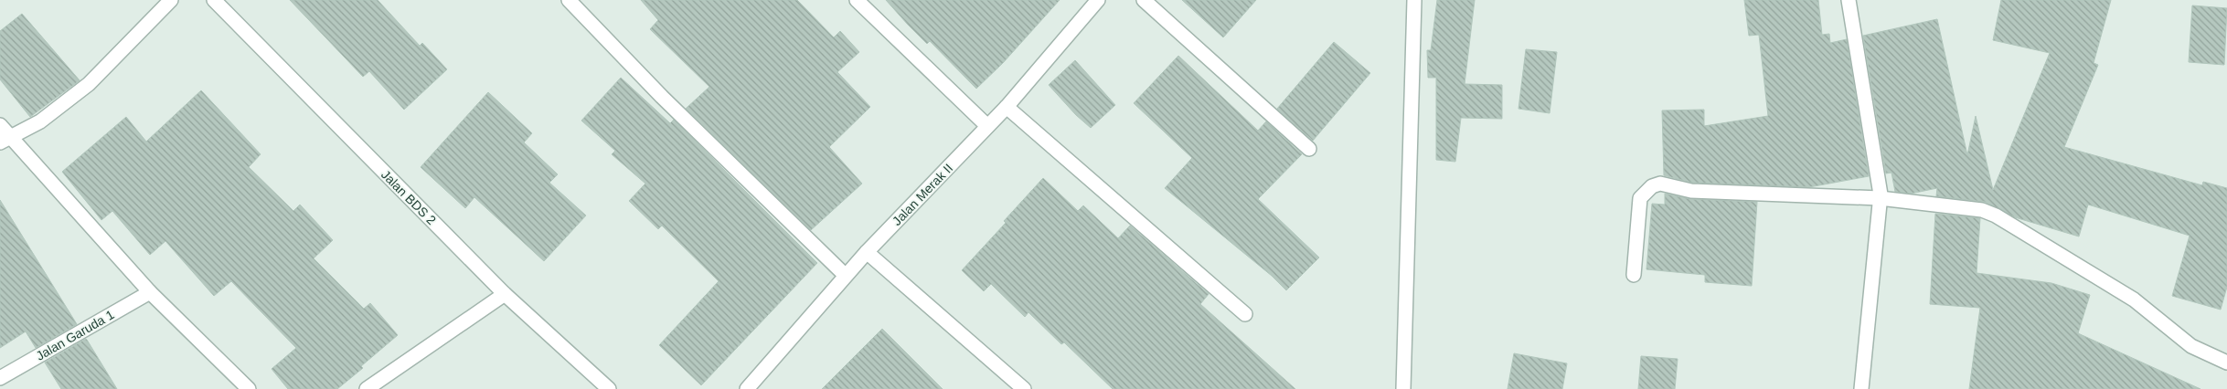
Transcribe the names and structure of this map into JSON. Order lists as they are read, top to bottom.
{
  "streets": {
    "street": ["Jalan Merak II", "Jalan BDS 2", "Jalan Garuda 1"]
  }
}
